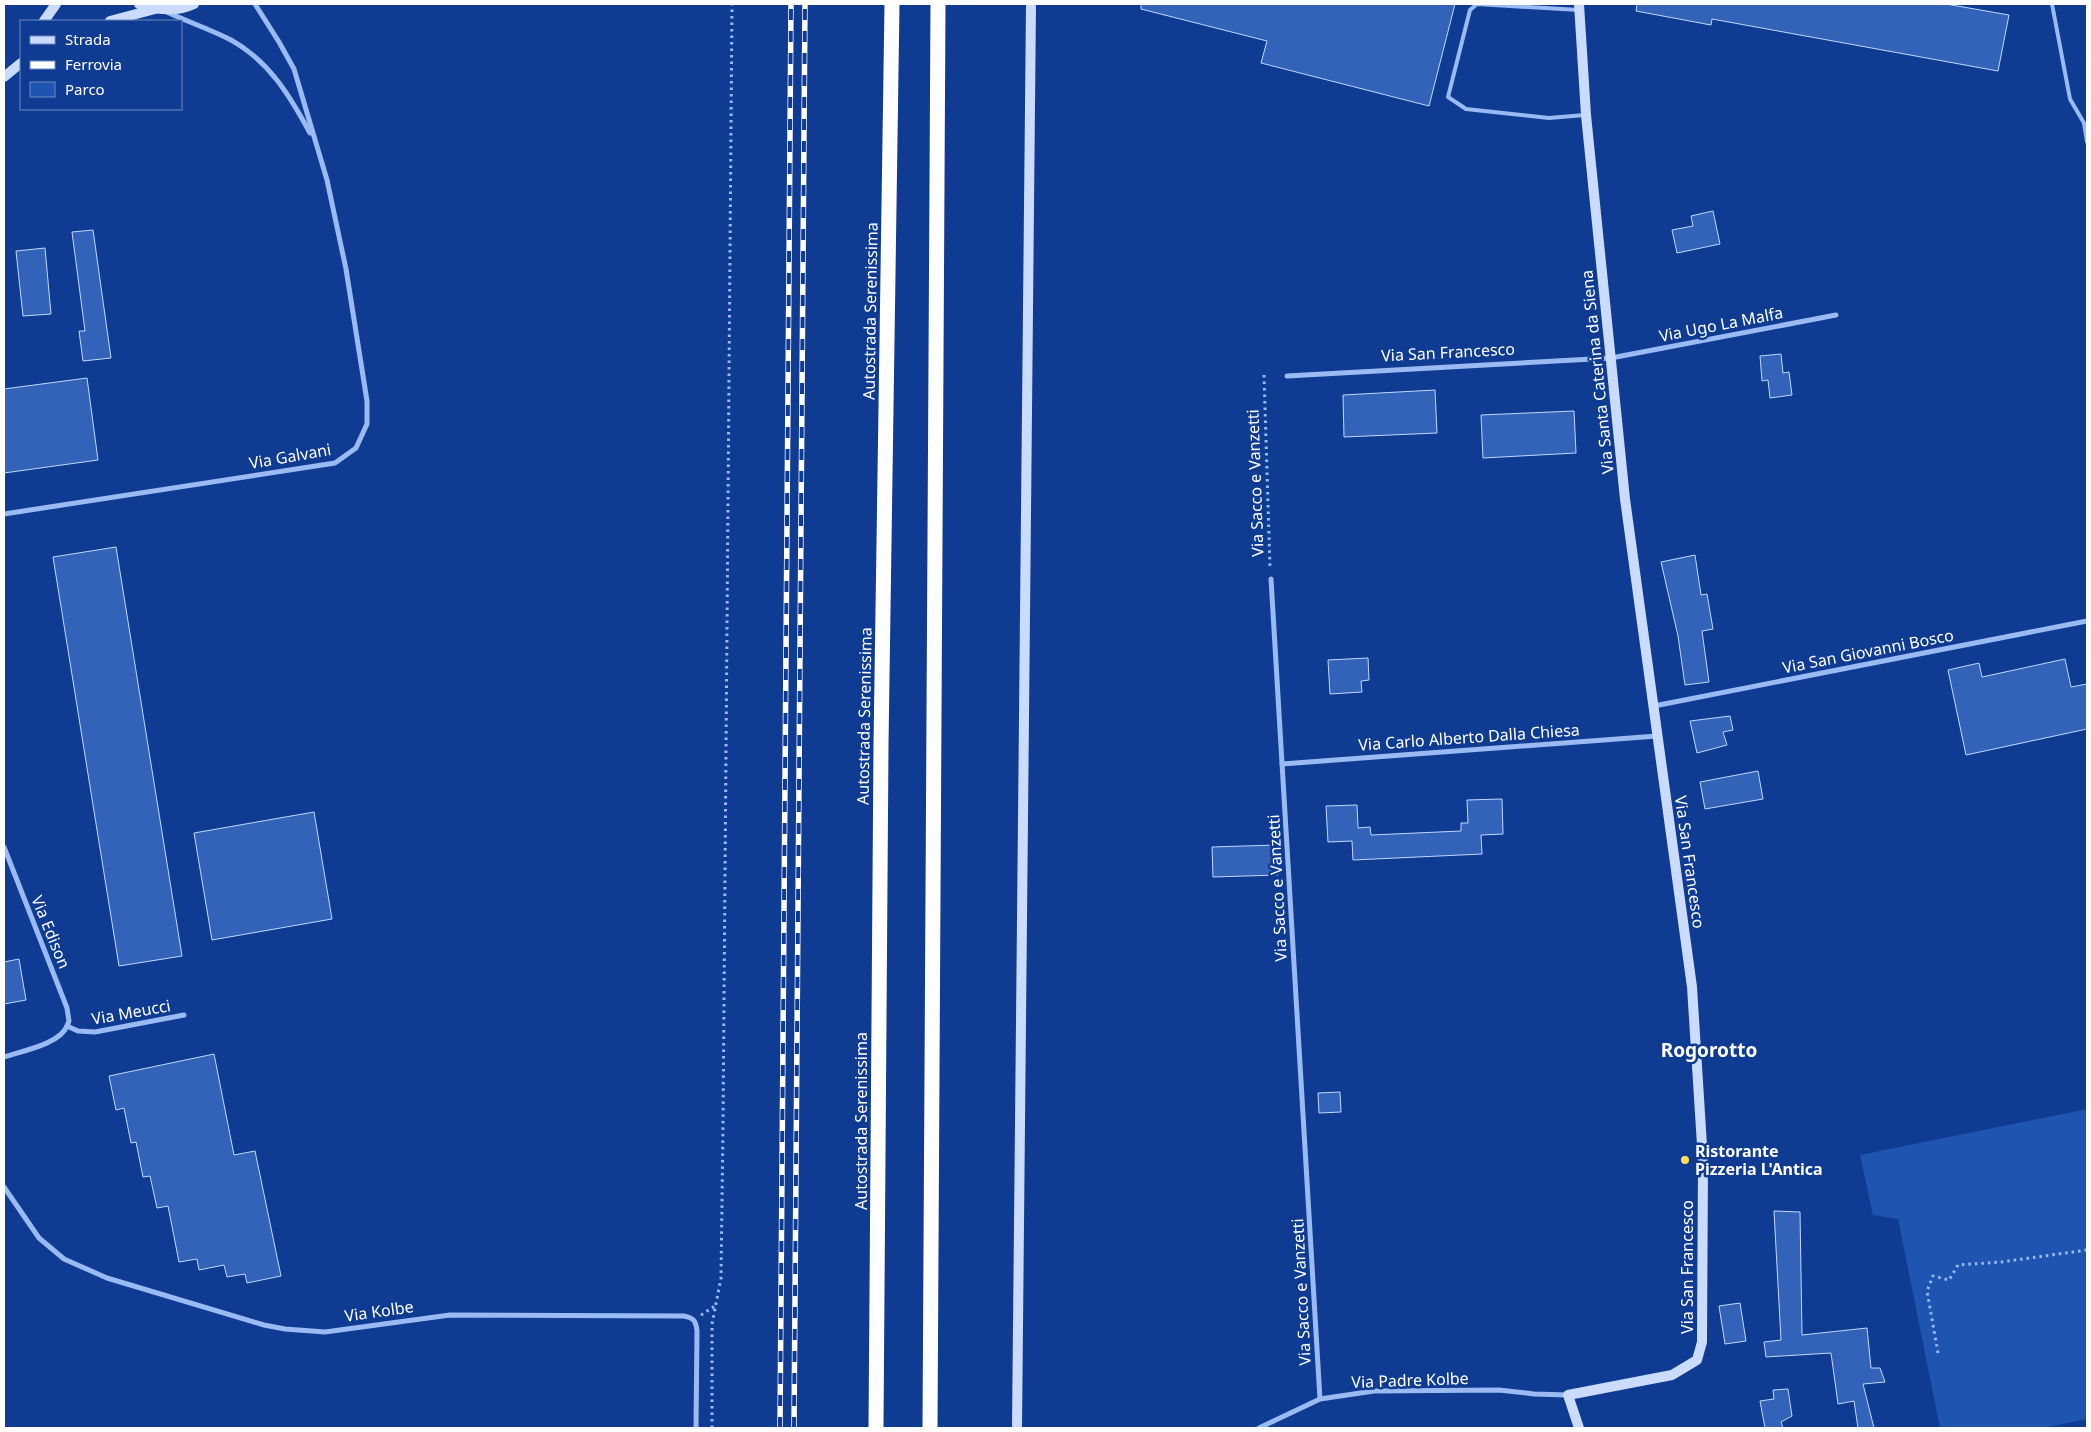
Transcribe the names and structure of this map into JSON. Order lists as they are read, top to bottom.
{
  "streets": {
    "highway": ["Autostrada Serenissima"],
    "street": [
      "Via Ugo La Malfa",
      "Via San Francesco",
      "Via Santa Caterina da Siena",
      "Via Galvani",
      "Via Sacco e Vanzetti",
      "Via San Giovanni Bosco",
      "Via Carlo Alberto Dalla Chiesa",
      "Via Edison",
      "Via Meucci",
      "Via Kolbe",
      "Via Padre Kolbe"
    ]
  },
  "crossings": [
    ["Via Ugo La Malfa", "Via San Francesco"],
    ["Via Ugo La Malfa", "Via Santa Caterina da Siena"],
    ["Via San Francesco", "Via Santa Caterina da Siena"],
    ["Via San Francesco", "Via Carlo Alberto Dalla Chiesa"],
    ["Via San Francesco", "Via Padre Kolbe"],
    ["Via Santa Caterina da Siena", "Via San Giovanni Bosco"],
    ["Via Santa Caterina da Siena", "Via Carlo Alberto Dalla Chiesa"],
    ["Via Sacco e Vanzetti", "Via Carlo Alberto Dalla Chiesa"],
    ["Via Sacco e Vanzetti", "Via Padre Kolbe"],
    ["Via Edison", "Via Meucci"]
  ],
  "districts": ["Rogorotto"],
  "places": ["Ristorante Pizzeria L'Antica"],
  "legend": ["Strada", "Ferrovia", "Parco"]
}
